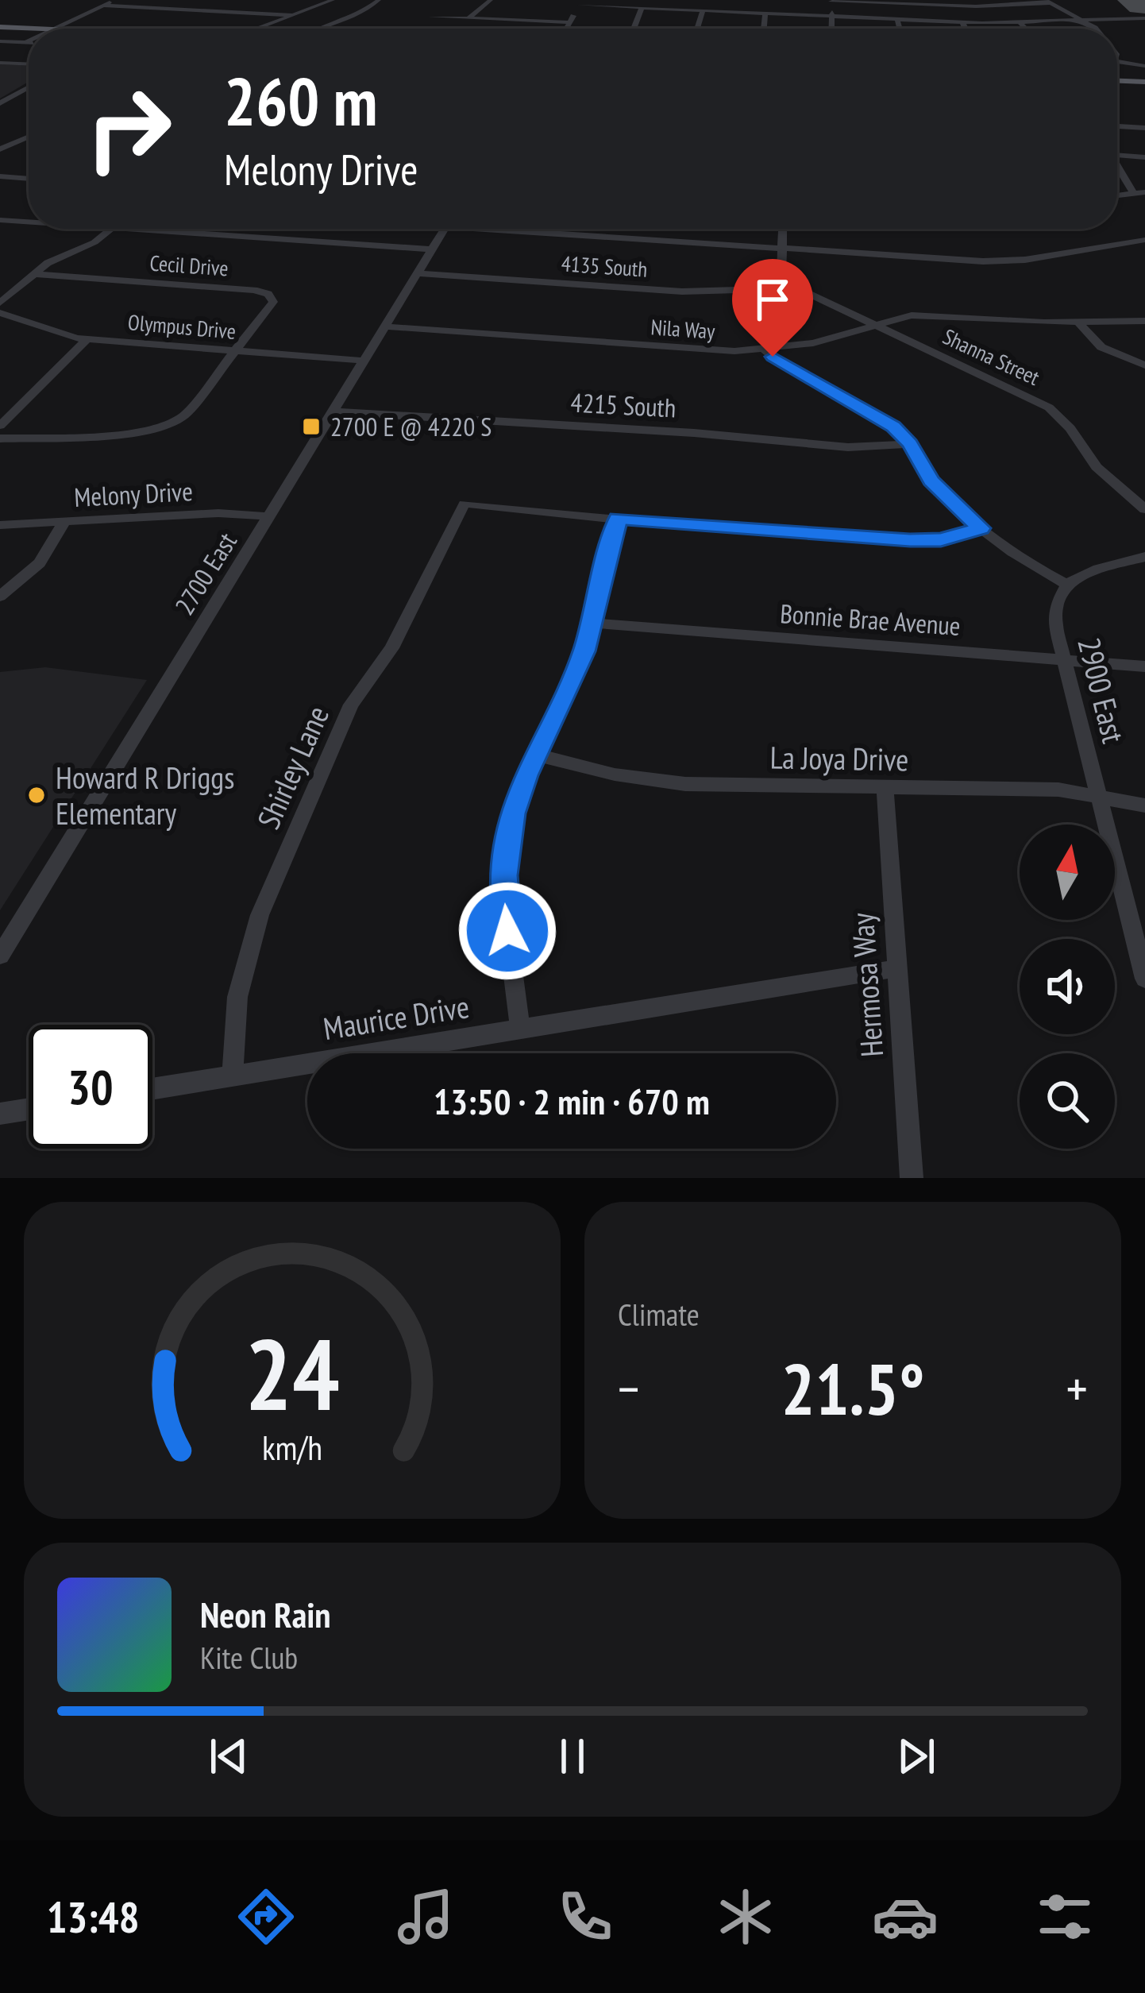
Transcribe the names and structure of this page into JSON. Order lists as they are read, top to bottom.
{
  "streets": {
    "street": [
      "Cecil Drive",
      "4135 South",
      "Olympus Drive",
      "Nila Way",
      "Shanna Street",
      "4215 South",
      "Melony Drive",
      "2700 East",
      "Bonnie Brae Avenue",
      "2900 East",
      "La Joya Drive",
      "Shirley Lane",
      "Hermosa Way",
      "Maurice Drive"
    ]
  },
  "crossings": [
    ["Cecil Drive", "Olympus Drive"],
    ["4135 South", "Shanna Street"],
    ["4135 South", "2700 East"],
    ["Olympus Drive", "2700 East"],
    ["Nila Way", "Shanna Street"],
    ["Nila Way", "2700 East"],
    ["4215 South", "2700 East"],
    ["Melony Drive", "2700 East"],
    ["Bonnie Brae Avenue", "2900 East"],
    ["2900 East", "La Joya Drive"],
    ["La Joya Drive", "Hermosa Way"],
    ["Shirley Lane", "Maurice Drive"],
    ["Hermosa Way", "Maurice Drive"]
  ],
  "places": {
    "transit": ["2700 E @ 4220 S"],
    "other": ["Howard R Driggs Elementary"]
  },
  "north": "top",
  "page": {
    "turn": ["260 m", "Melony Drive"],
    "limit": "30",
    "trip": "13:50 · 2 min · 670 m",
    "tile": "Climate",
    "heat": ["−", "21.5°", "+"],
    "song": ["Neon Rain", "Kite Club"],
    "tabs": "13:48",
    "gauge": ["24", "km/h"]
  }
}
